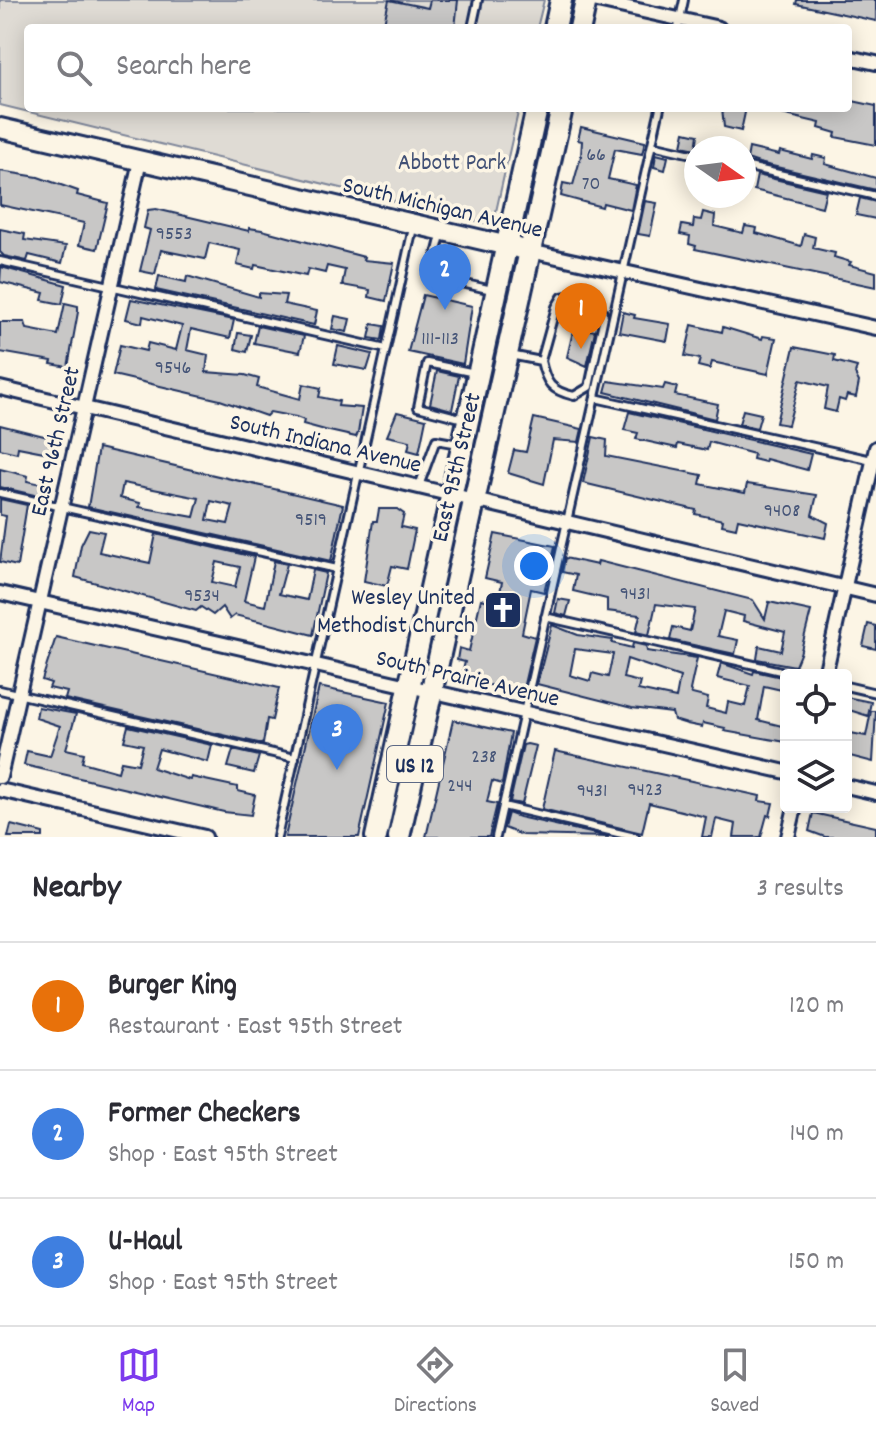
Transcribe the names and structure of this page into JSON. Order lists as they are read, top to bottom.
{
  "streets": {
    "main road": ["South Michigan Avenue", "East 95th Street", "US 12"],
    "street": ["East 96th Street", "South Indiana Avenue", "South Prairie Avenue"]
  },
  "crossings": [
    ["South Michigan Avenue", "East 96th Street"],
    ["South Michigan Avenue", "East 95th Street"],
    ["East 96th Street", "South Indiana Avenue"],
    ["East 96th Street", "South Prairie Avenue"],
    ["South Indiana Avenue", "East 95th Street"],
    ["East 95th Street", "South Prairie Avenue"]
  ],
  "parks": ["Abbott Park"],
  "places": {
    "church": ["Wesley United Methodist Church"]
  },
  "house_numbers": [
    "66",
    "70",
    "9553",
    "111-113",
    "9546",
    "9408",
    "9519",
    "9431",
    "9534",
    "238",
    "244",
    "9423",
    "9431"
  ],
  "north": "right",
  "page": {
    "search": "Search here",
    "pins": ["2", "1", "3"],
    "heading": ["Nearby", "3 results"],
    "list": [
      {
        "mark": "1",
        "name": "Burger King",
        "note": "Restaurant · East 95th Street",
        "value": "120 m"
      },
      {
        "mark": "2",
        "name": "Former Checkers",
        "note": "Shop · East 95th Street",
        "value": "140 m"
      },
      {
        "mark": "3",
        "name": "U-Haul",
        "note": "Shop · East 95th Street",
        "value": "150 m"
      }
    ],
    "nav": ["Map", "Directions", "Saved"]
  }
}
